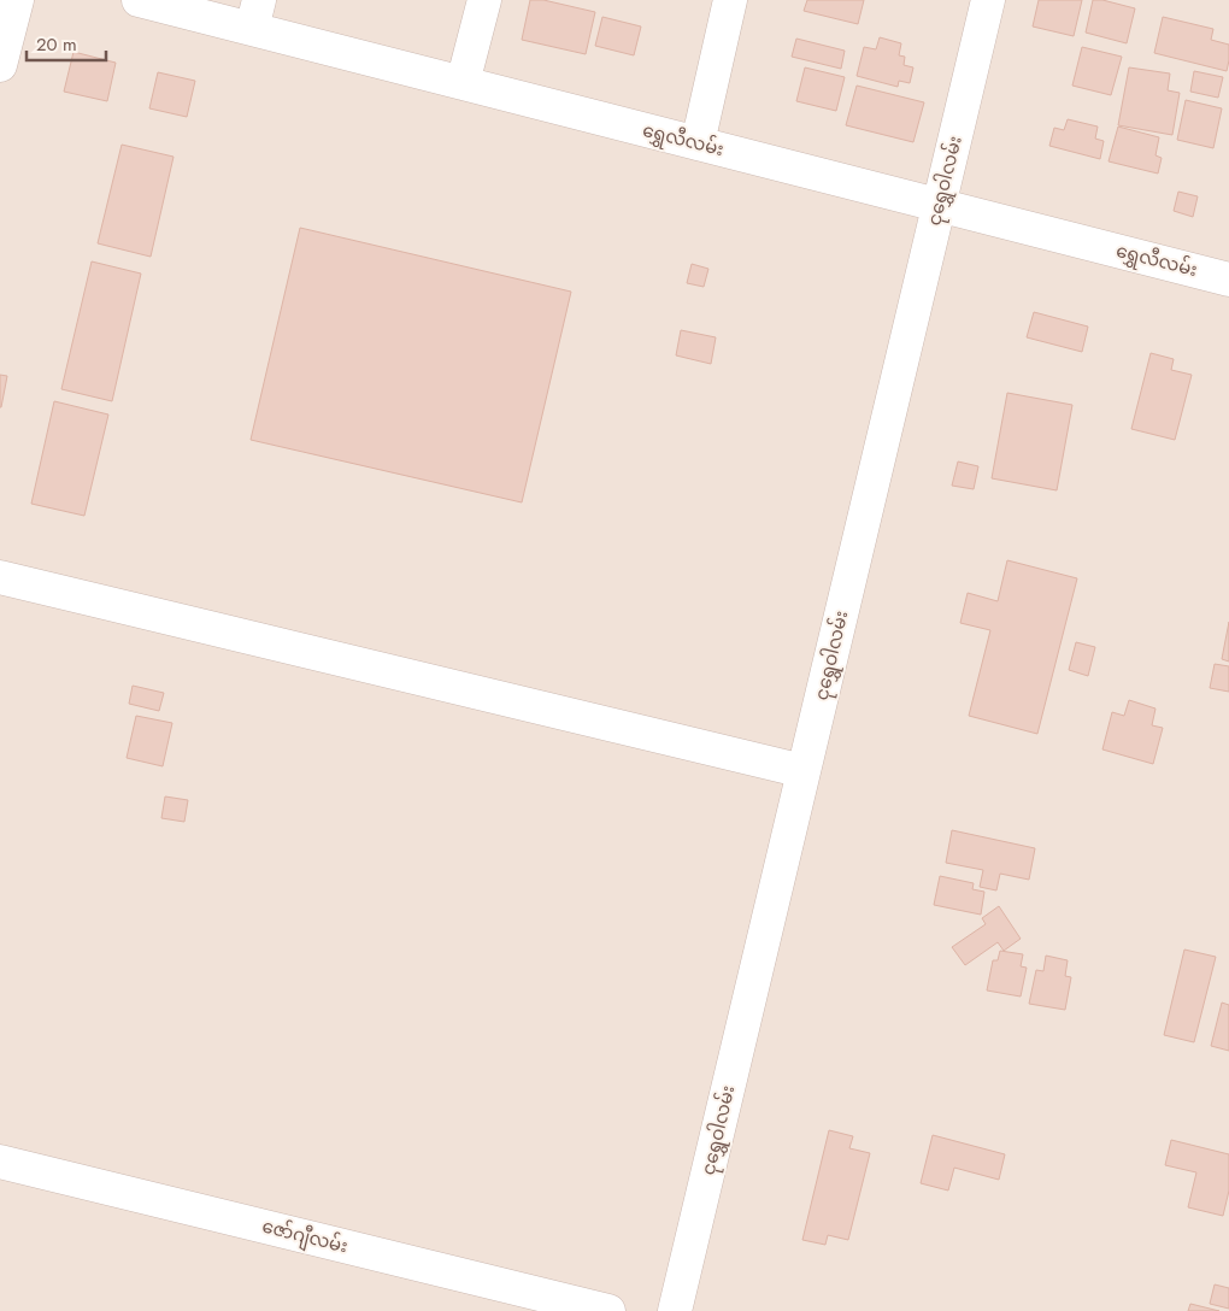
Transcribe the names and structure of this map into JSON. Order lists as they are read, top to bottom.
{
  "streets": {
    "street": ["ရွှေလီလမ်း", "ငုရွှေဝါလမ်း", "ဇော်ဂျီလမ်း"]
  },
  "crossings": [
    ["ရွှေလီလမ်း", "ငုရွှေဝါလမ်း"]
  ],
  "scale_bar": "20 m"
}
